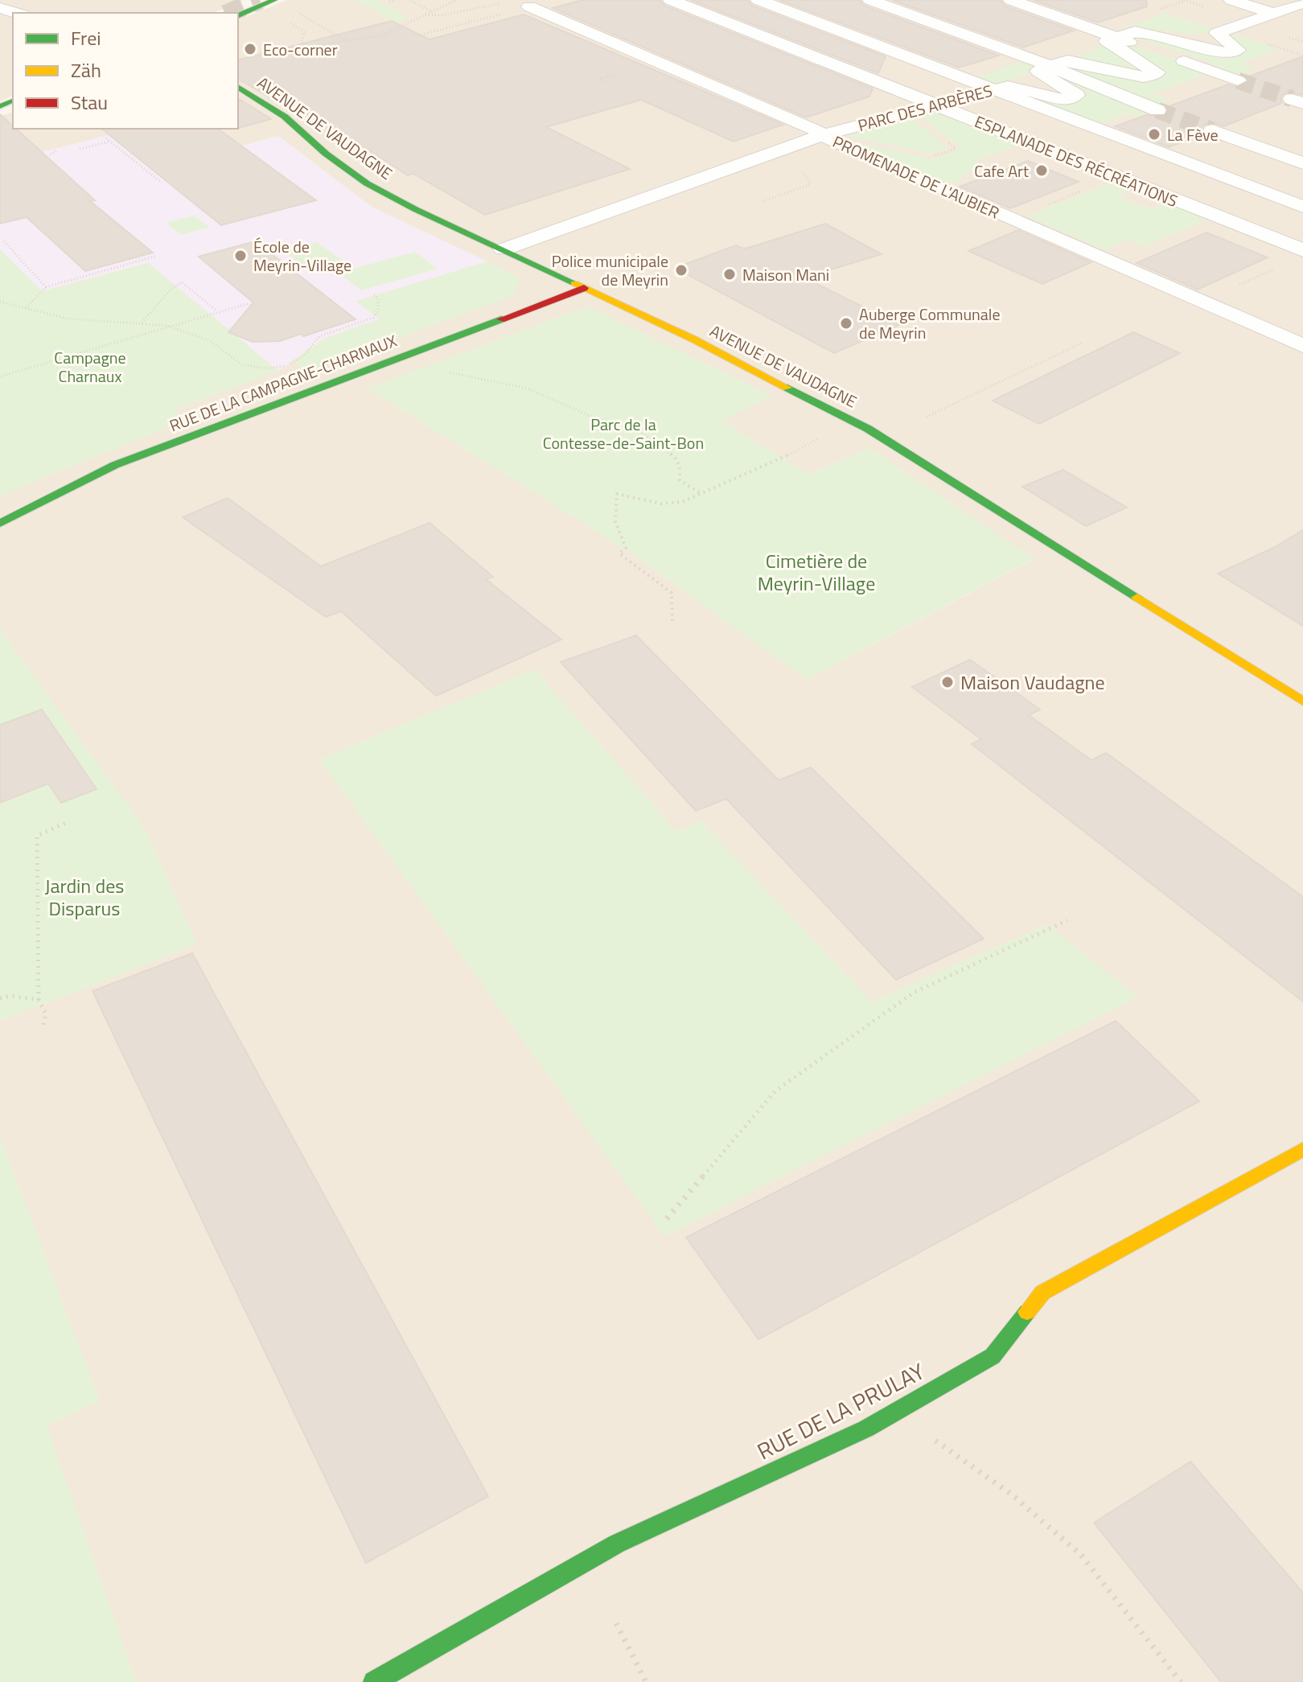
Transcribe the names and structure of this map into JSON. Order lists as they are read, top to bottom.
{
  "streets": {
    "street": [
      "PARC DES ARBÈRES",
      "AVENUE DE VAUDAGNE",
      "ESPLANADE DES RÉCRÉATIONS",
      "PROMENADE DE L'AUBIER",
      "RUE DE LA CAMPAGNE-CHARNAUX",
      "RUE DE LA PRULAY"
    ]
  },
  "crossings": [
    ["PARC DES ARBÈRES", "AVENUE DE VAUDAGNE"],
    ["PARC DES ARBÈRES", "ESPLANADE DES RÉCRÉATIONS"],
    ["PARC DES ARBÈRES", "PROMENADE DE L'AUBIER"],
    ["AVENUE DE VAUDAGNE", "RUE DE LA CAMPAGNE-CHARNAUX"]
  ],
  "parks": [
    "Campagne Charnaux",
    "Parc de la Contesse-de-Saint-Bon",
    "Cimetière de Meyrin-Village",
    "Jardin des Disparus"
  ],
  "places": [
    "Eco-corner",
    "La Fève",
    "Cafe Art",
    "École de Meyrin-Village",
    "Police municipale de Meyrin",
    "Maison Mani",
    "Auberge Communale de Meyrin",
    "Maison Vaudagne"
  ],
  "legend": ["Frei", "Zäh", "Stau"]
}
